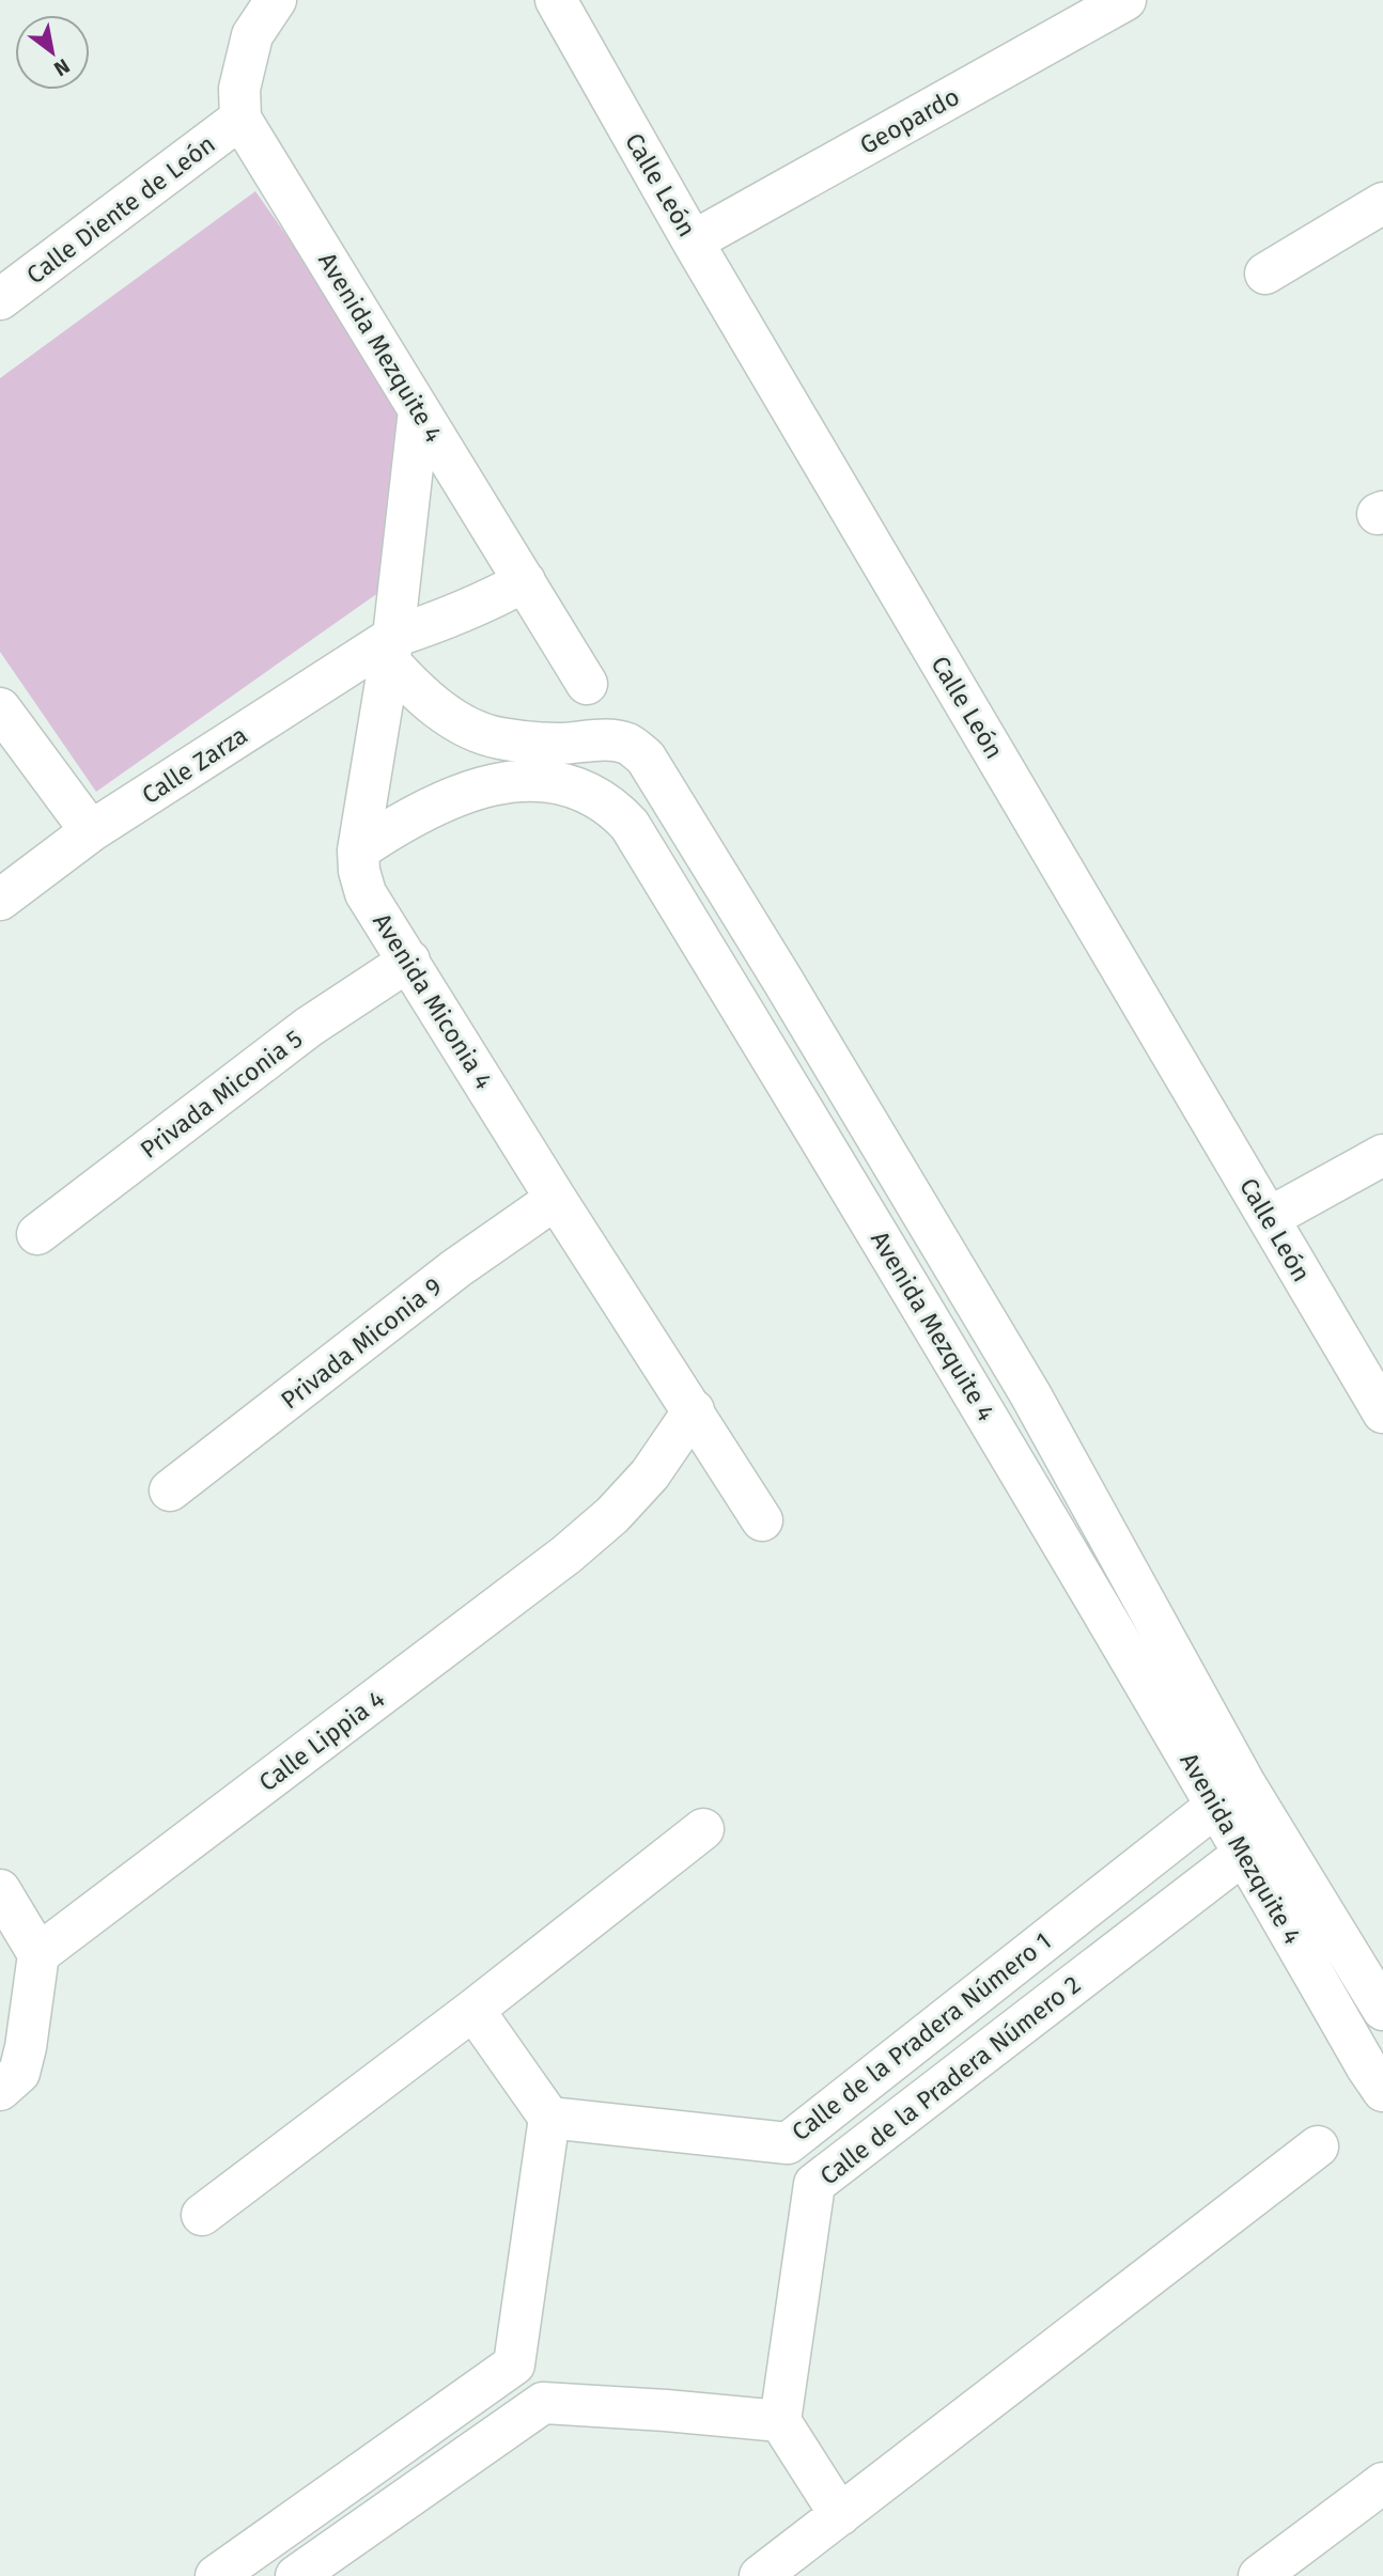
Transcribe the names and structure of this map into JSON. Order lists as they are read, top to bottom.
{
  "streets": {
    "street": [
      "Geopardo",
      "Calle León",
      "Calle Diente de León",
      "Avenida Mezquite 4",
      "Calle Zarza",
      "Avenida Miconia 4",
      "Privada Miconia 5",
      "Privada Miconia 9",
      "Calle Lippia 4",
      "Calle de la Pradera Número 1",
      "Calle de la Pradera Número 2"
    ]
  },
  "crossings": [
    ["Geopardo", "Calle León"],
    ["Calle Diente de León", "Avenida Mezquite 4"],
    ["Avenida Mezquite 4", "Calle Zarza"],
    ["Avenida Mezquite 4", "Avenida Miconia 4"],
    ["Avenida Mezquite 4", "Calle de la Pradera Número 1"],
    ["Avenida Mezquite 4", "Calle de la Pradera Número 2"],
    ["Calle Zarza", "Avenida Miconia 4"],
    ["Avenida Miconia 4", "Privada Miconia 5"],
    ["Avenida Miconia 4", "Privada Miconia 9"],
    ["Avenida Miconia 4", "Calle Lippia 4"]
  ],
  "north": "bottom right"
}
